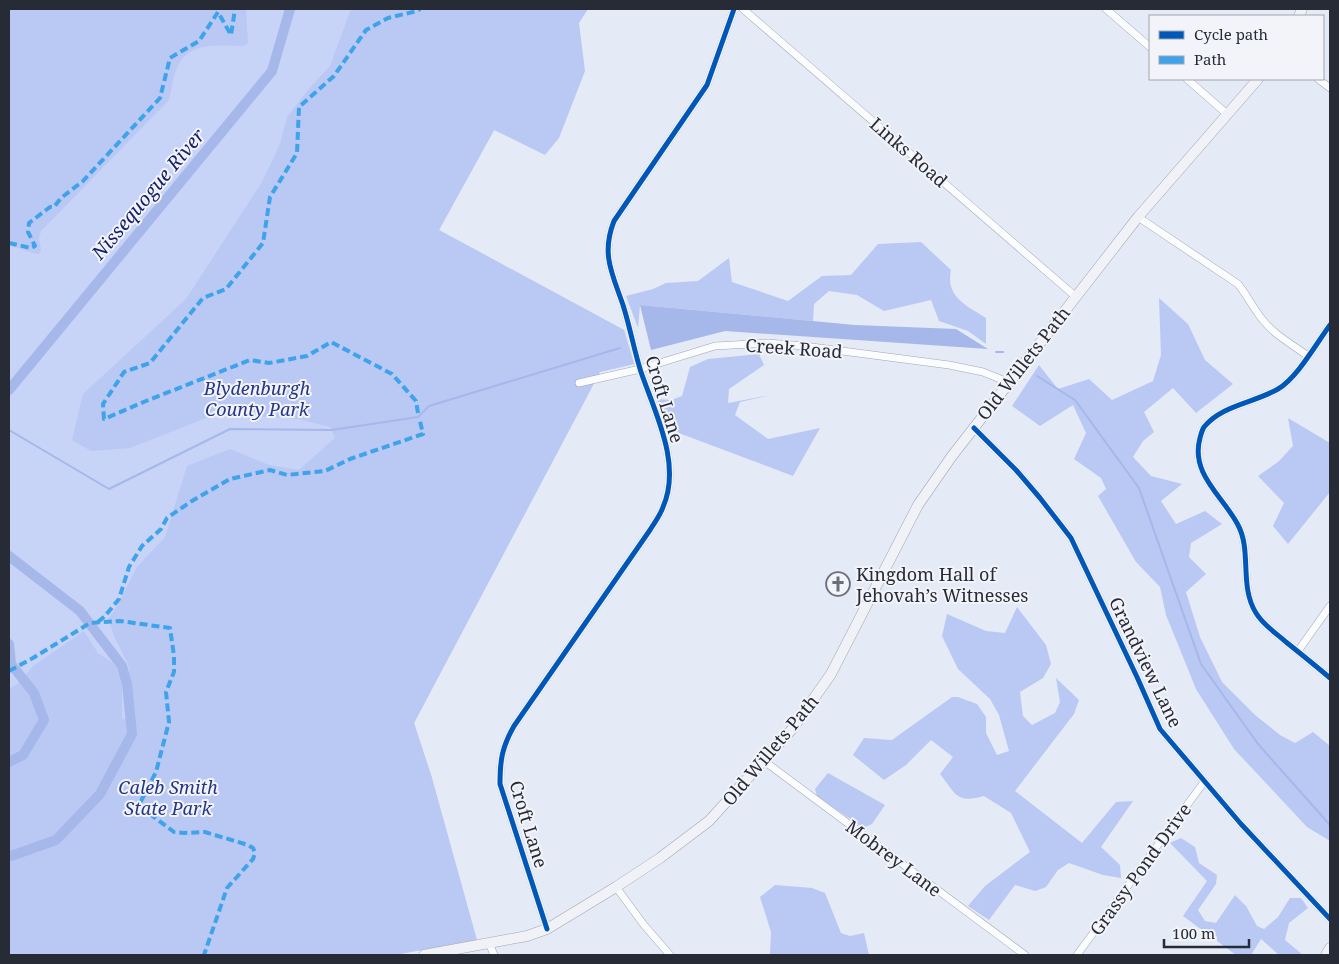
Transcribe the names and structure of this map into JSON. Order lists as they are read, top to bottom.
{
  "streets": {
    "main road": ["Old Willets Path"],
    "street": [
      "Links Road",
      "Creek Road",
      "Croft Lane",
      "Grandview Lane",
      "Mobrey Lane",
      "Grassy Pond Drive"
    ]
  },
  "crossings": [
    ["Links Road", "Old Willets Path"],
    ["Creek Road", "Old Willets Path"],
    ["Creek Road", "Croft Lane"],
    ["Old Willets Path", "Croft Lane"],
    ["Old Willets Path", "Grandview Lane"],
    ["Old Willets Path", "Mobrey Lane"],
    ["Grandview Lane", "Grassy Pond Drive"]
  ],
  "water": ["Nissequogue River"],
  "parks": ["Blydenburgh County Park", "Caleb Smith State Park"],
  "places": {
    "church": ["Kingdom Hall of Jehovah’s Witnesses"]
  },
  "legend": ["Cycle path", "Path"],
  "scale_bar": "100 m"
}
